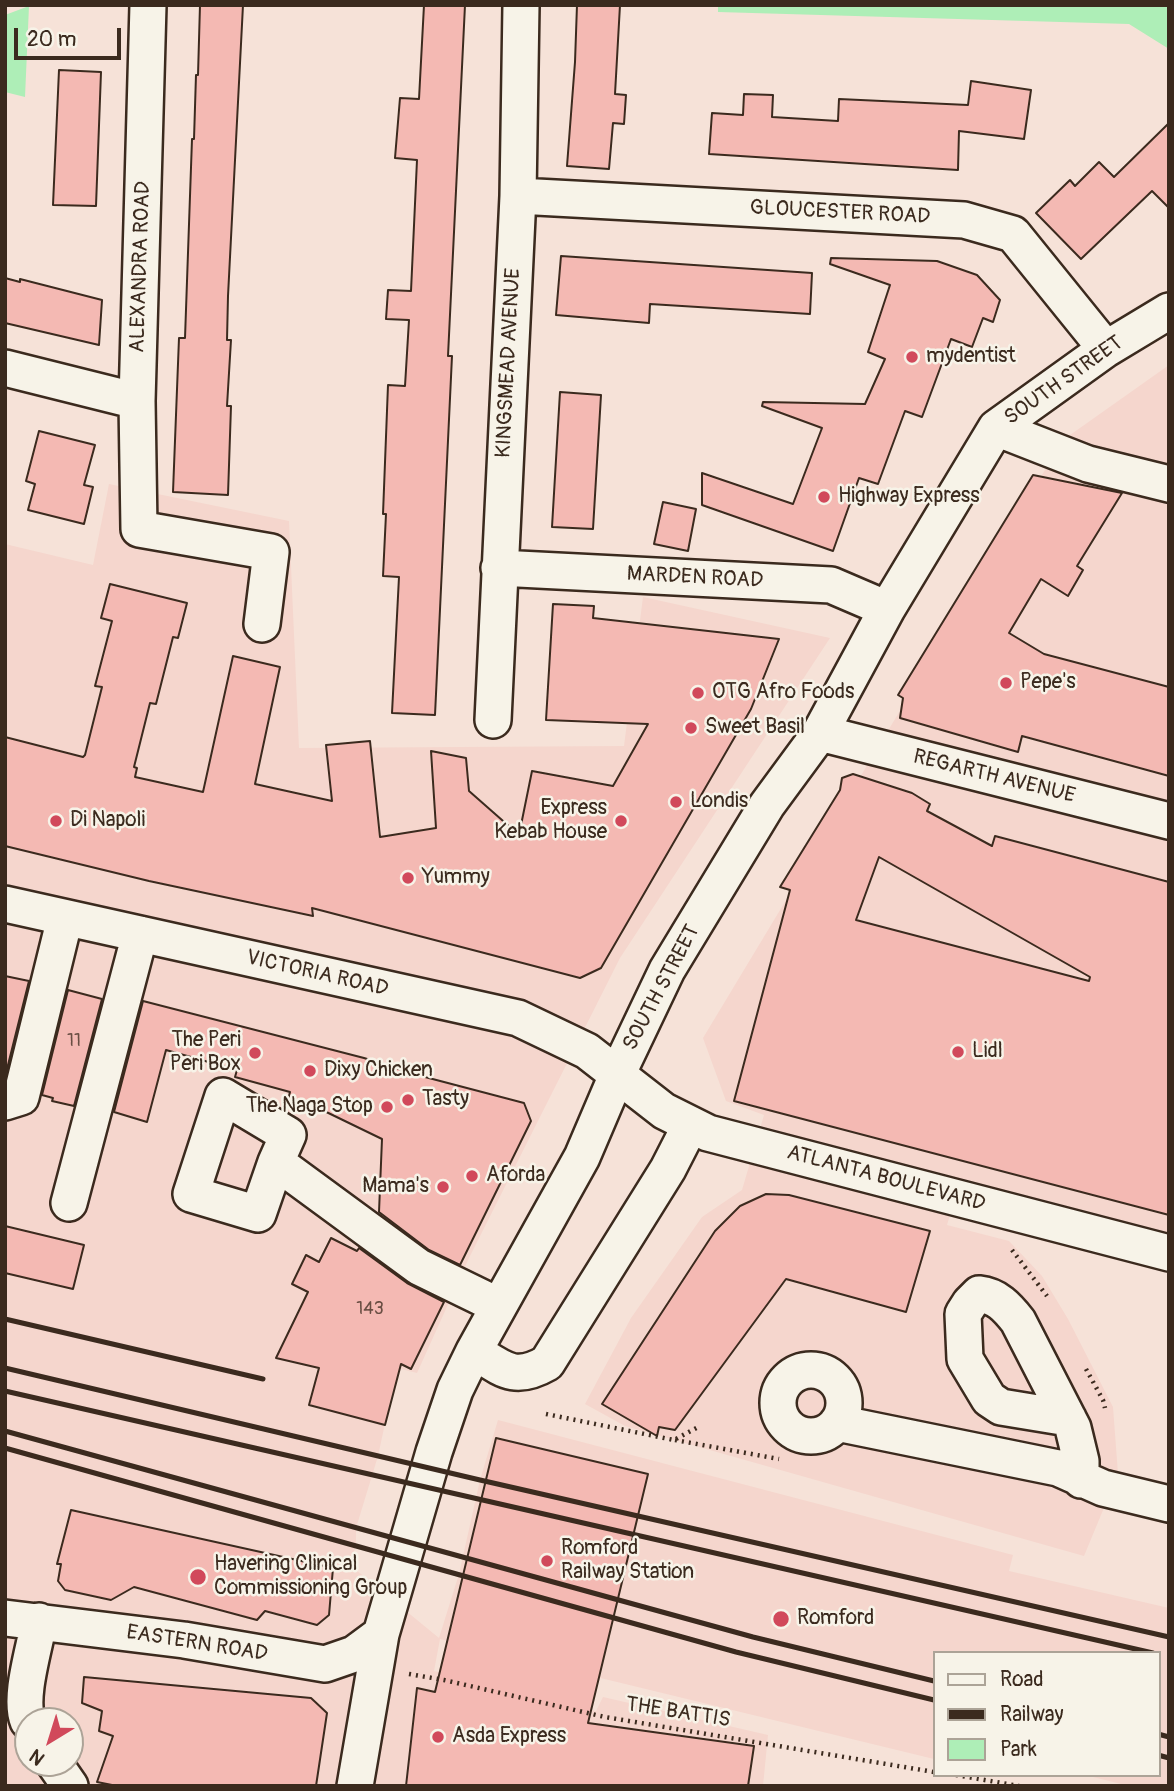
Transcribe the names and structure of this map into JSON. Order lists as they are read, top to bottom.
{
  "streets": {
    "street": [
      "GLOUCESTER ROAD",
      "ALEXANDRA ROAD",
      "KINGSMEAD AVENUE",
      "SOUTH STREET",
      "MARDEN ROAD",
      "REGARTH AVENUE",
      "VICTORIA ROAD",
      "ATLANTA BOULEVARD",
      "EASTERN ROAD"
    ],
    "path": ["THE BATTIS"]
  },
  "crossings": [
    ["GLOUCESTER ROAD", "KINGSMEAD AVENUE"],
    ["GLOUCESTER ROAD", "SOUTH STREET"],
    ["KINGSMEAD AVENUE", "MARDEN ROAD"],
    ["SOUTH STREET", "MARDEN ROAD"],
    ["SOUTH STREET", "REGARTH AVENUE"],
    ["SOUTH STREET", "VICTORIA ROAD"],
    ["SOUTH STREET", "ATLANTA BOULEVARD"],
    ["SOUTH STREET", "EASTERN ROAD"],
    ["VICTORIA ROAD", "ATLANTA BOULEVARD"]
  ],
  "places": [
    "mydentist",
    "Highway Express",
    "Pepe's",
    "OTG Afro Foods",
    "Sweet Basil",
    "Londis",
    "Di Napoli",
    "Express Kebab House",
    "Yummy",
    "Lidl",
    "The Peri Peri Box",
    "Dixy Chicken",
    "Tasty",
    "The Naga Stop",
    "Aforda",
    "Mama's",
    "Romford Railway Station",
    "Havering Clinical Commissioning Group",
    "Romford",
    "Asda Express"
  ],
  "house_numbers": ["11", "143"],
  "legend": ["Road", "Railway", "Park"],
  "scale_bar": "20 m",
  "north": "bottom left"
}
